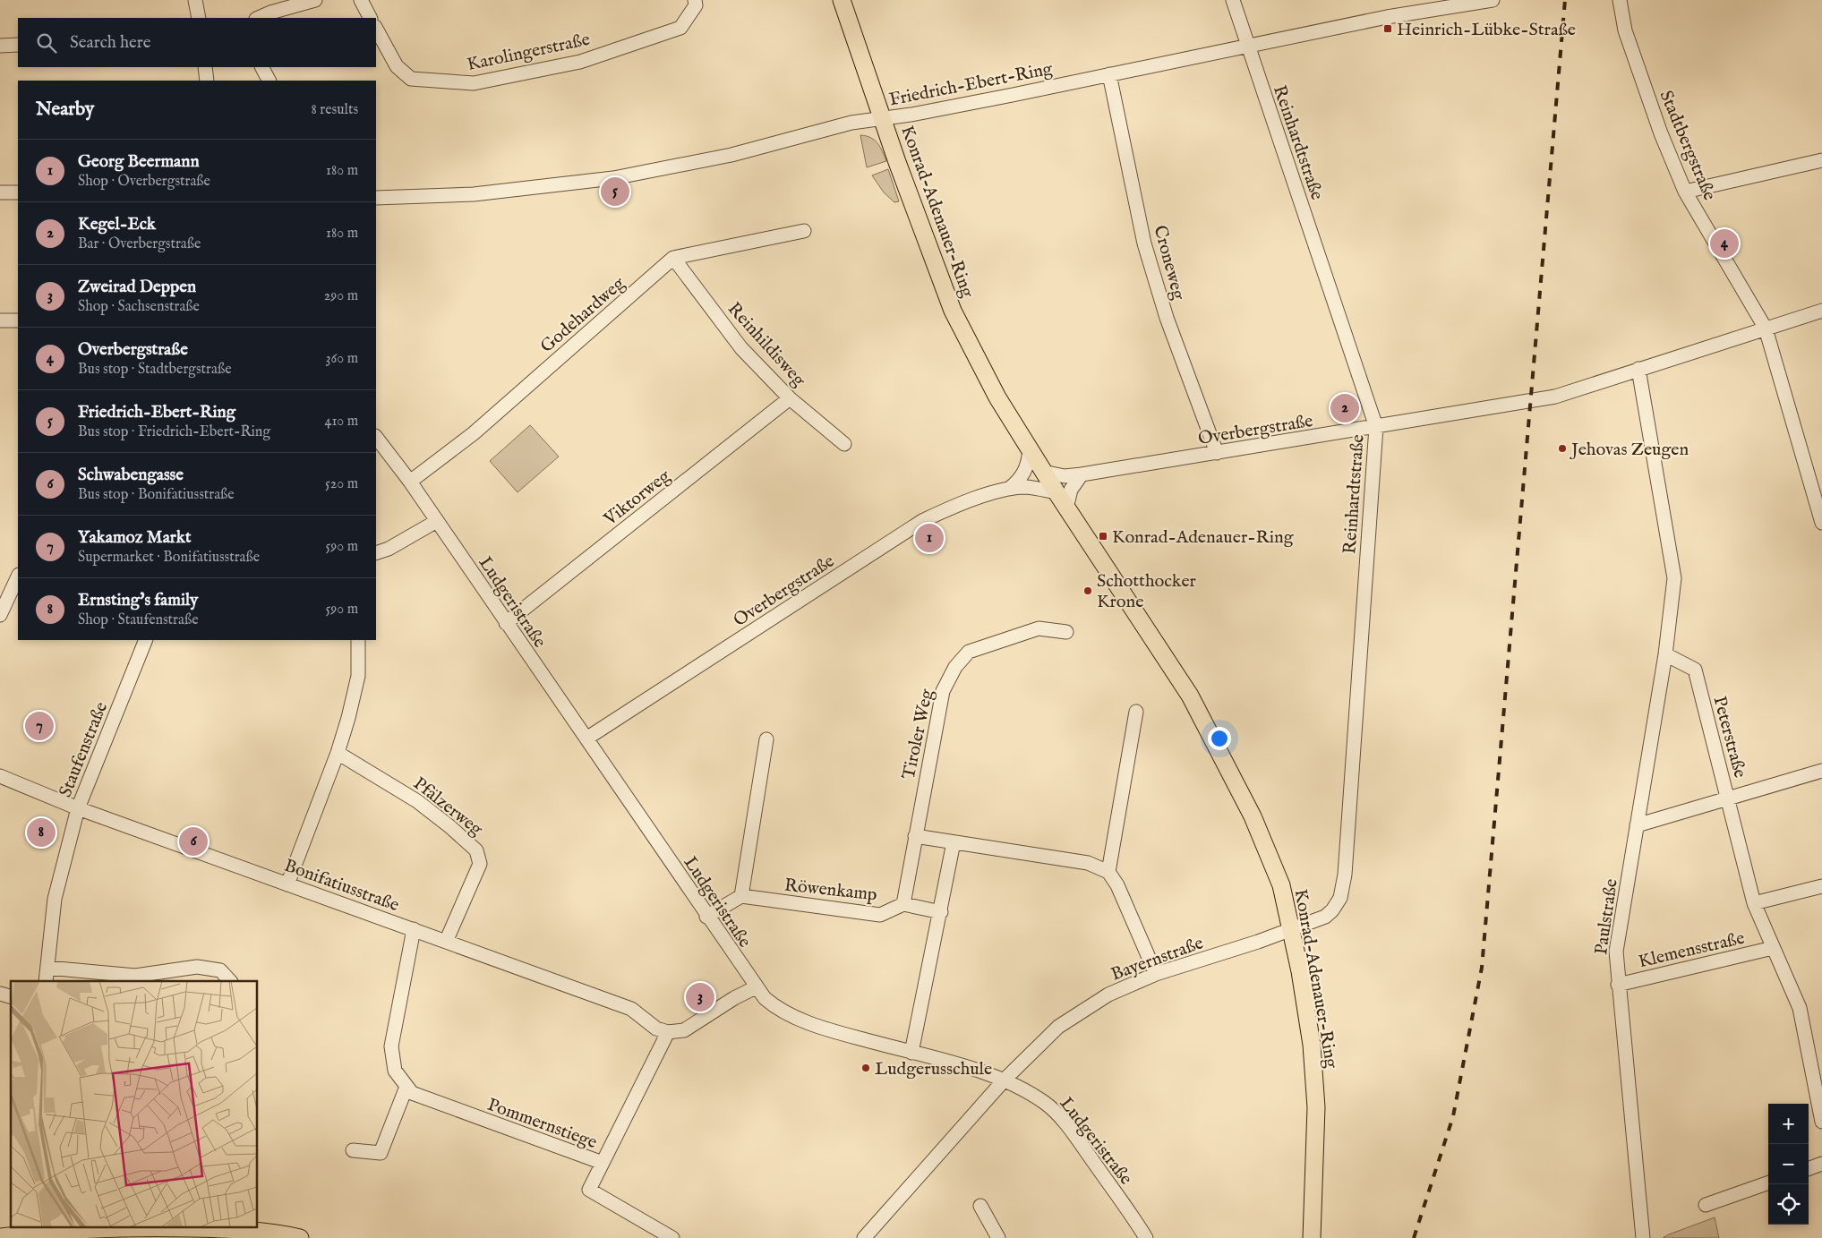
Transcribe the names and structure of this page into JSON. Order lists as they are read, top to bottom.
{
  "streets": {
    "main road": ["Konrad-Adenauer-Ring"],
    "street": [
      "Karolingerstraße",
      "Friedrich-Ebert-Ring",
      "Reinhardtstraße",
      "Stadtbergstraße",
      "Croneweg",
      "Godehardweg",
      "Reinhildisweg",
      "Overbergstraße",
      "Viktorweg",
      "Ludgeristraße",
      "Tiroler Weg",
      "Peterstraße",
      "Staufenstraße",
      "Pfälzerweg",
      "Bonifatiusstraße",
      "Röwenkamp",
      "Paulstraße",
      "Klemensstraße",
      "Bayernstraße",
      "Pommernstiege"
    ]
  },
  "crossings": [
    ["Friedrich-Ebert-Ring", "Reinhardtstraße"],
    ["Friedrich-Ebert-Ring", "Konrad-Adenauer-Ring"],
    ["Friedrich-Ebert-Ring", "Croneweg"],
    ["Reinhardtstraße", "Konrad-Adenauer-Ring"],
    ["Reinhardtstraße", "Overbergstraße"],
    ["Reinhardtstraße", "Bayernstraße"],
    ["Stadtbergstraße", "Overbergstraße"],
    ["Konrad-Adenauer-Ring", "Overbergstraße"],
    ["Konrad-Adenauer-Ring", "Bayernstraße"],
    ["Croneweg", "Overbergstraße"],
    ["Godehardweg", "Reinhildisweg"],
    ["Godehardweg", "Ludgeristraße"],
    ["Reinhildisweg", "Viktorweg"],
    ["Overbergstraße", "Ludgeristraße"],
    ["Viktorweg", "Ludgeristraße"],
    ["Ludgeristraße", "Bayernstraße"],
    ["Tiroler Weg", "Röwenkamp"],
    ["Peterstraße", "Paulstraße"],
    ["Peterstraße", "Klemensstraße"],
    ["Staufenstraße", "Bonifatiusstraße"],
    ["Pfälzerweg", "Bonifatiusstraße"],
    ["Bonifatiusstraße", "Pommernstiege"],
    ["Paulstraße", "Klemensstraße"]
  ],
  "places": {
    "transit": ["Heinrich-Lübke-Straße", "Konrad-Adenauer-Ring"],
    "other": ["Jehovas Zeugen", "Schotthocker Krone", "Ludgerusschule"]
  },
  "page": {
    "search": "Search here",
    "heading": ["Nearby", "8 results"],
    "list": [
      {
        "mark": "1",
        "name": "Georg Beermann",
        "note": "Shop · Overbergstraße",
        "value": "180 m"
      },
      {
        "mark": "2",
        "name": "Kegel-Eck",
        "note": "Bar · Overbergstraße",
        "value": "180 m"
      },
      {
        "mark": "3",
        "name": "Zweirad Deppen",
        "note": "Shop · Sachsenstraße",
        "value": "290 m"
      },
      {
        "mark": "4",
        "name": "Overbergstraße",
        "note": "Bus stop · Stadtbergstraße",
        "value": "360 m"
      },
      {
        "mark": "5",
        "name": "Friedrich-Ebert-Ring",
        "note": "Bus stop · Friedrich-Ebert-Ring",
        "value": "410 m"
      },
      {
        "mark": "6",
        "name": "Schwabengasse",
        "note": "Bus stop · Bonifatiusstraße",
        "value": "520 m"
      },
      {
        "mark": "7",
        "name": "Yakamoz Markt",
        "note": "Supermarket · Bonifatiusstraße",
        "value": "590 m"
      },
      {
        "mark": "8",
        "name": "Ernsting's family",
        "note": "Shop · Staufenstraße",
        "value": "590 m"
      }
    ],
    "pins": [
      "5",
      "4",
      "2",
      "1",
      "7",
      "8",
      "6",
      "3"
    ],
    "map_buttons": ["+", "−"]
  }
}
